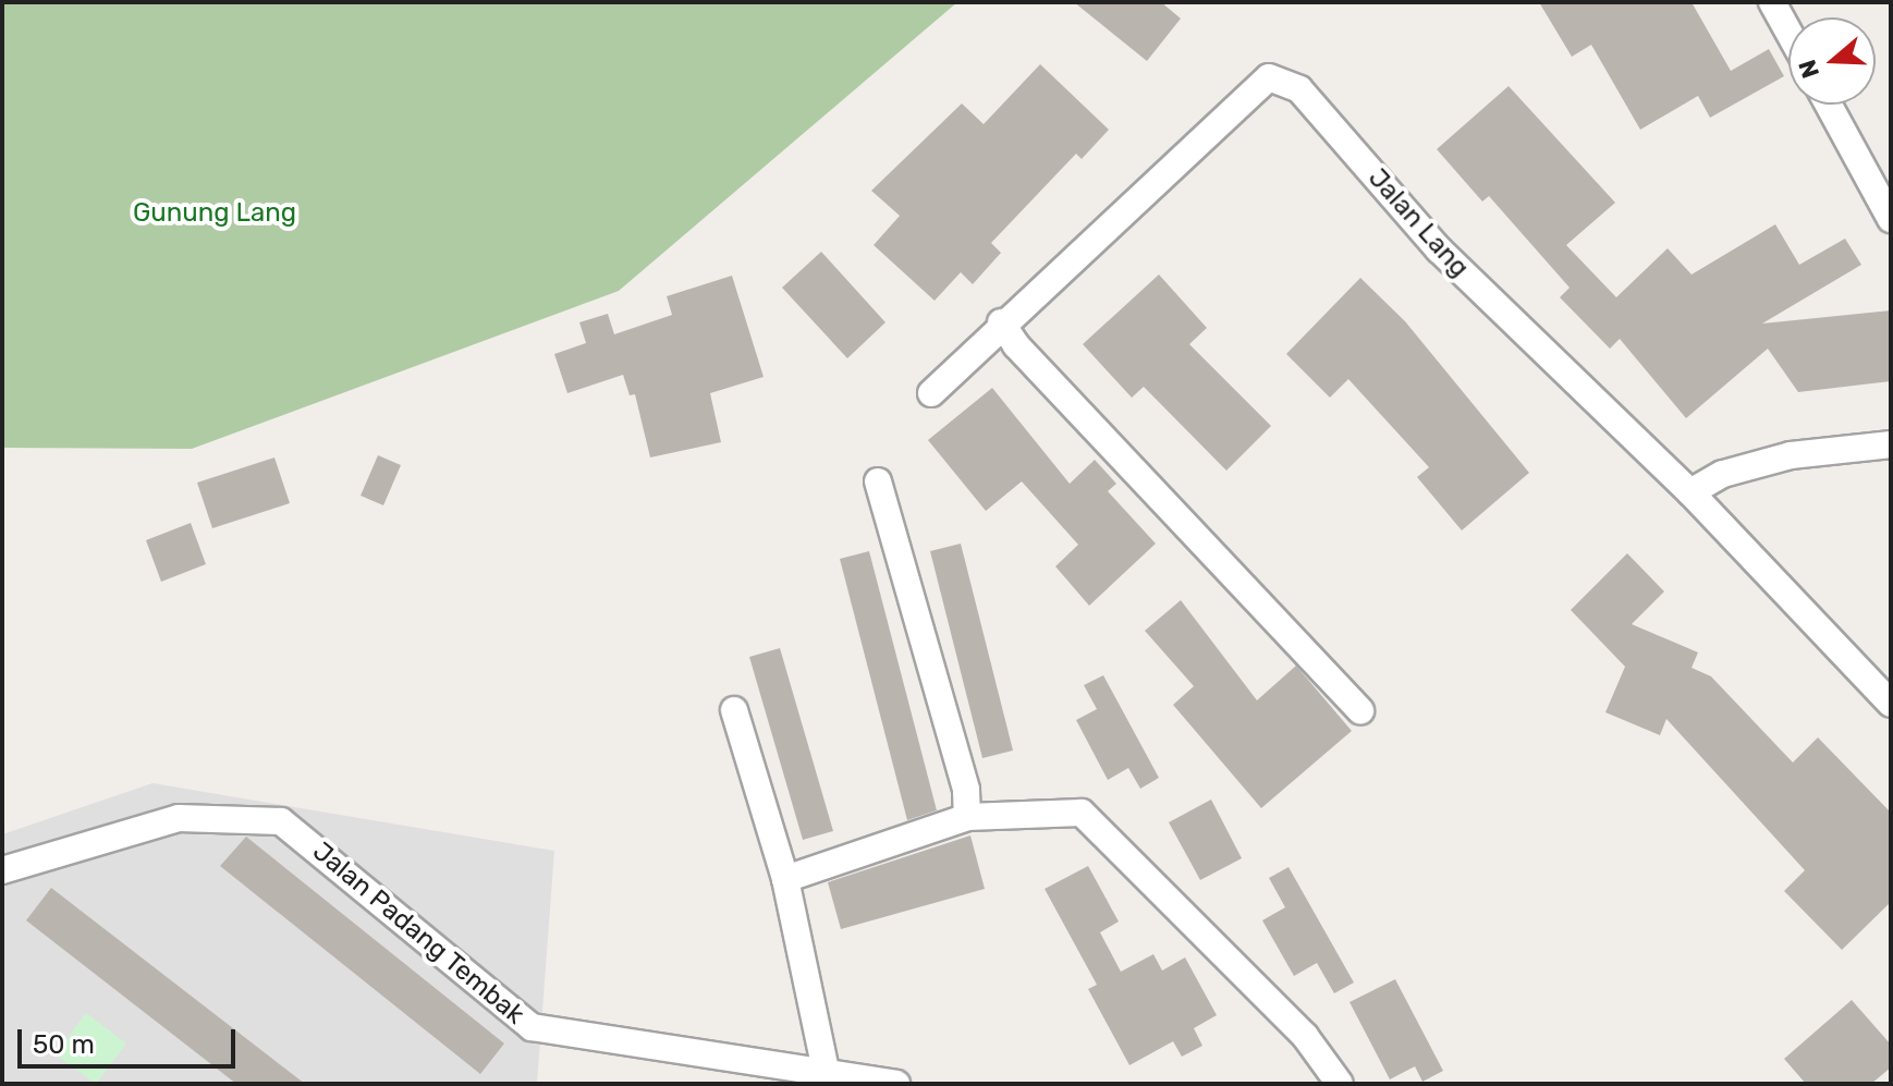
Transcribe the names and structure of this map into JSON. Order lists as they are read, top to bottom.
{
  "streets": {
    "street": ["Jalan Lang", "Jalan Padang Tembak"]
  },
  "parks": ["Gunung Lang"],
  "scale_bar": "50 m",
  "north": "left"
}
